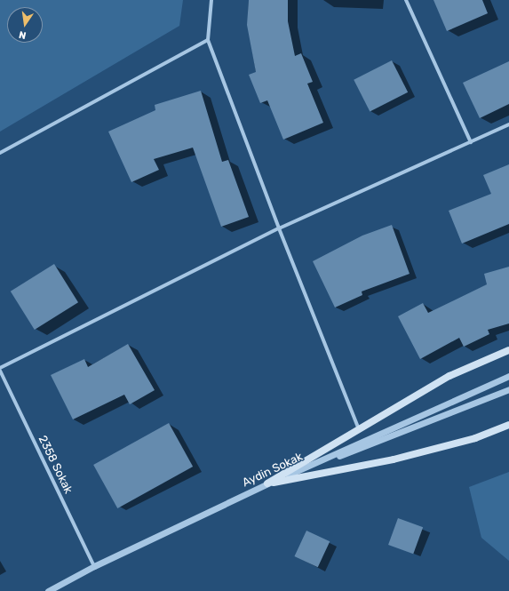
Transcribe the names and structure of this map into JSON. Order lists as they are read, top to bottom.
{
  "streets": {
    "street": ["2358 Sokak", "Aydin Sokak"]
  },
  "crossings": [
    ["2358 Sokak", "Aydin Sokak"]
  ],
  "north": "bottom"
}
